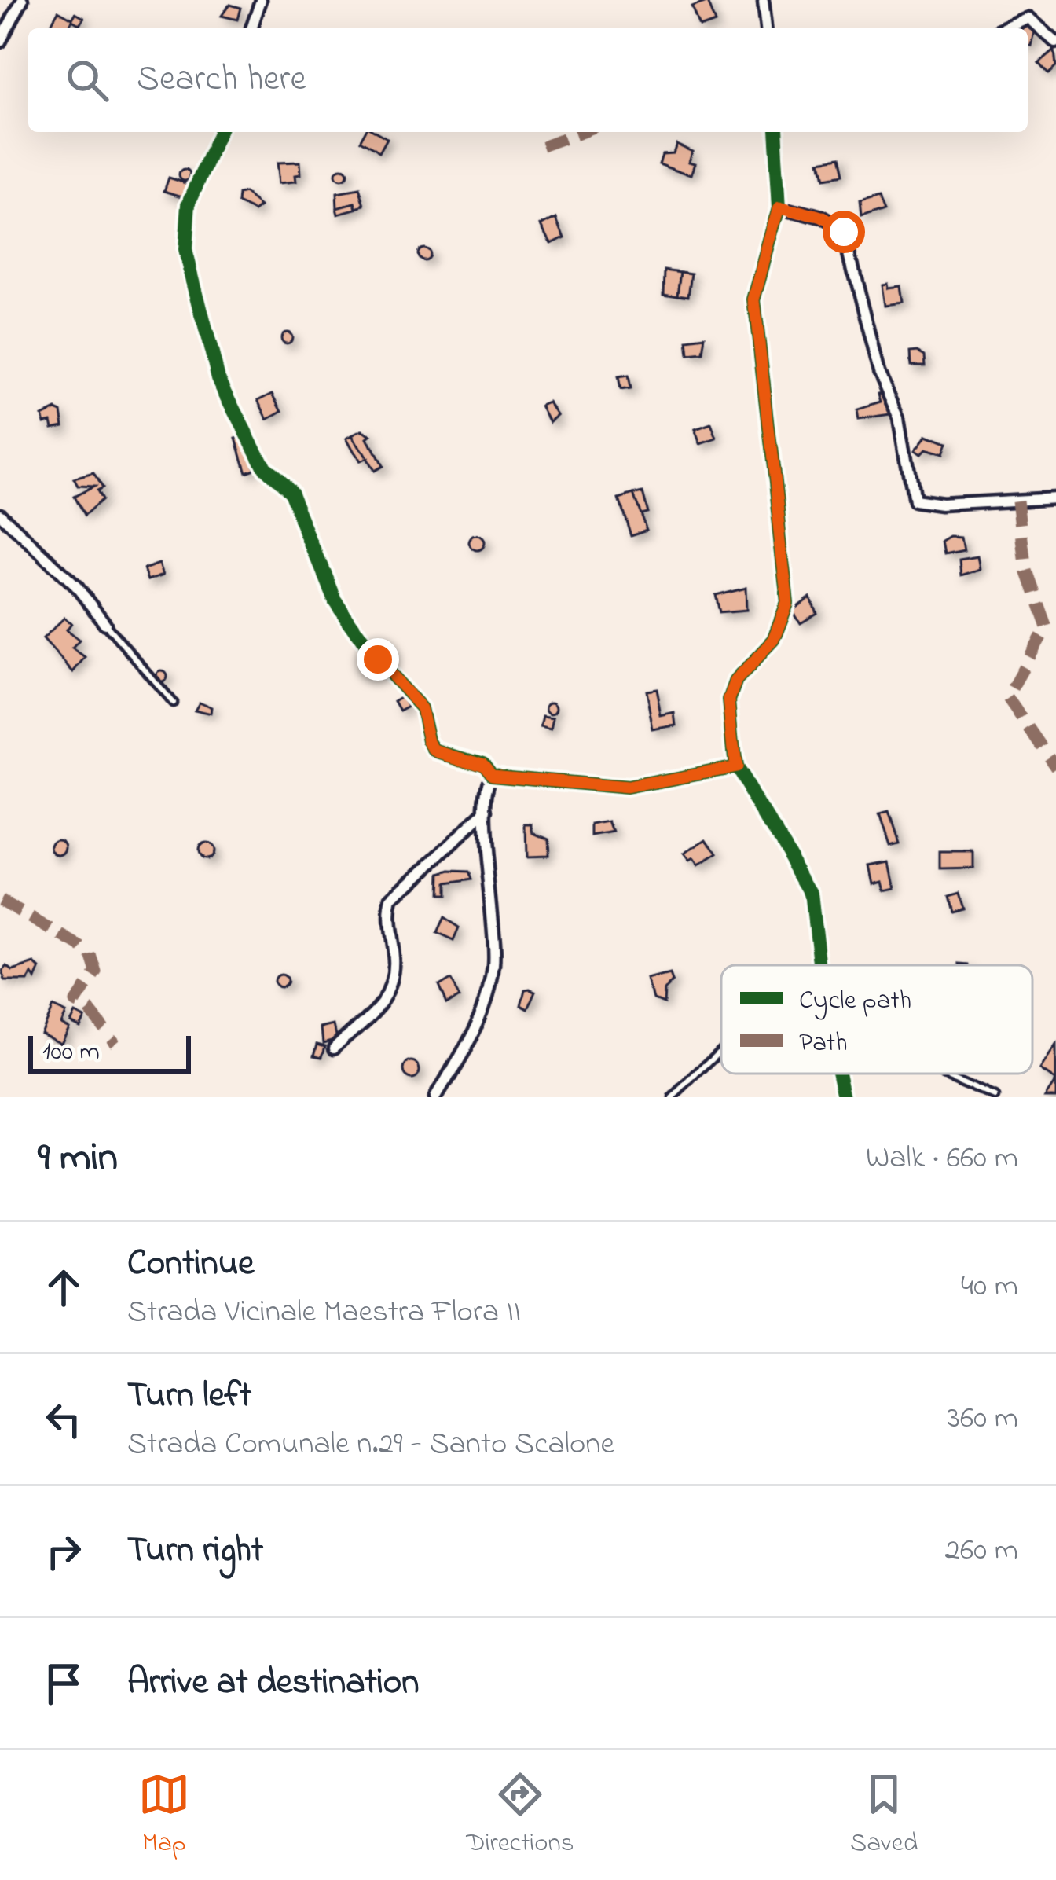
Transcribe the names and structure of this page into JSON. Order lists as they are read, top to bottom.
{
  "legend": ["Cycle path", "Path"],
  "scale_bar": "100 m",
  "page": {
    "search": "Search here",
    "scale": "100 m",
    "heading": ["9 min", "Walk · 660 m"],
    "list": [
      ["Continue", "Strada Vicinale Maestra Flora II", "40 m"],
      ["Turn left", "Strada Comunale n.29 - Santo Scalone", "360 m"],
      ["Turn right", "260 m"],
      "Arrive at destination"
    ],
    "nav": ["Map", "Directions", "Saved"]
  }
}
